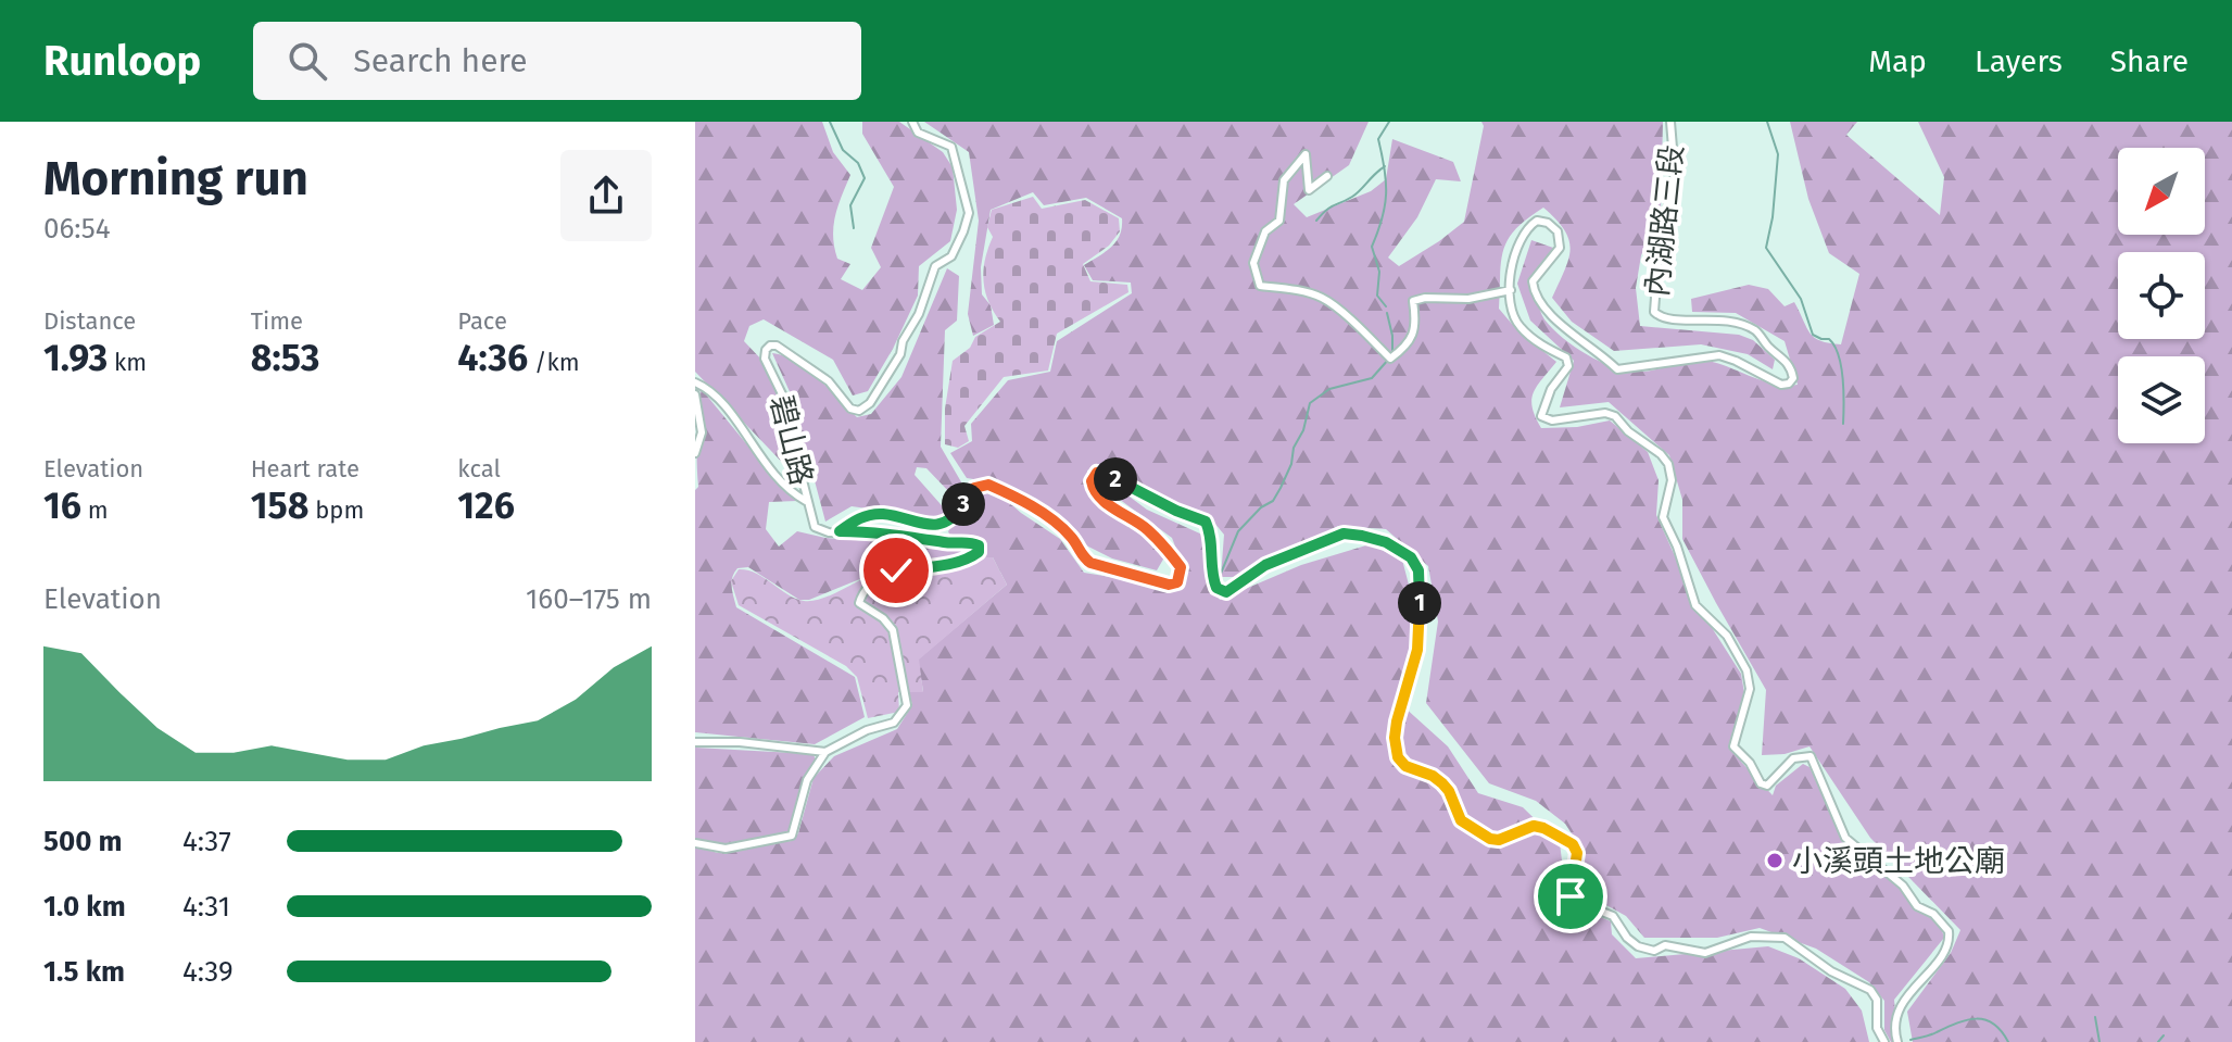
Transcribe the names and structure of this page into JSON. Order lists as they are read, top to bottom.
{
  "streets": {
    "street": ["內湖路三段", "碧山路"]
  },
  "places": ["小溪頭土地公廟"],
  "north": "bottom left",
  "page": {
    "header": "Runloop",
    "search": "Search here",
    "nav": ["Map", "Layers", "Share"],
    "heading": ["Morning run", "06:54"],
    "stats": [
      ["Distance", "1.93 km"],
      ["Time", "8:53"],
      ["Pace", "4:36 /km"],
      ["Elevation", "16 m"],
      ["Heart rate", "158 bpm"],
      ["kcal", "126"]
    ],
    "pins": ["2", "3", "1"],
    "chart": ["Elevation", "160–175 m"],
    "list": [
      {
        "name": "500 m",
        "note": "4:37"
      },
      {
        "name": "1.0 km",
        "note": "4:31"
      },
      {
        "name": "1.5 km",
        "note": "4:39"
      }
    ]
  }
}
